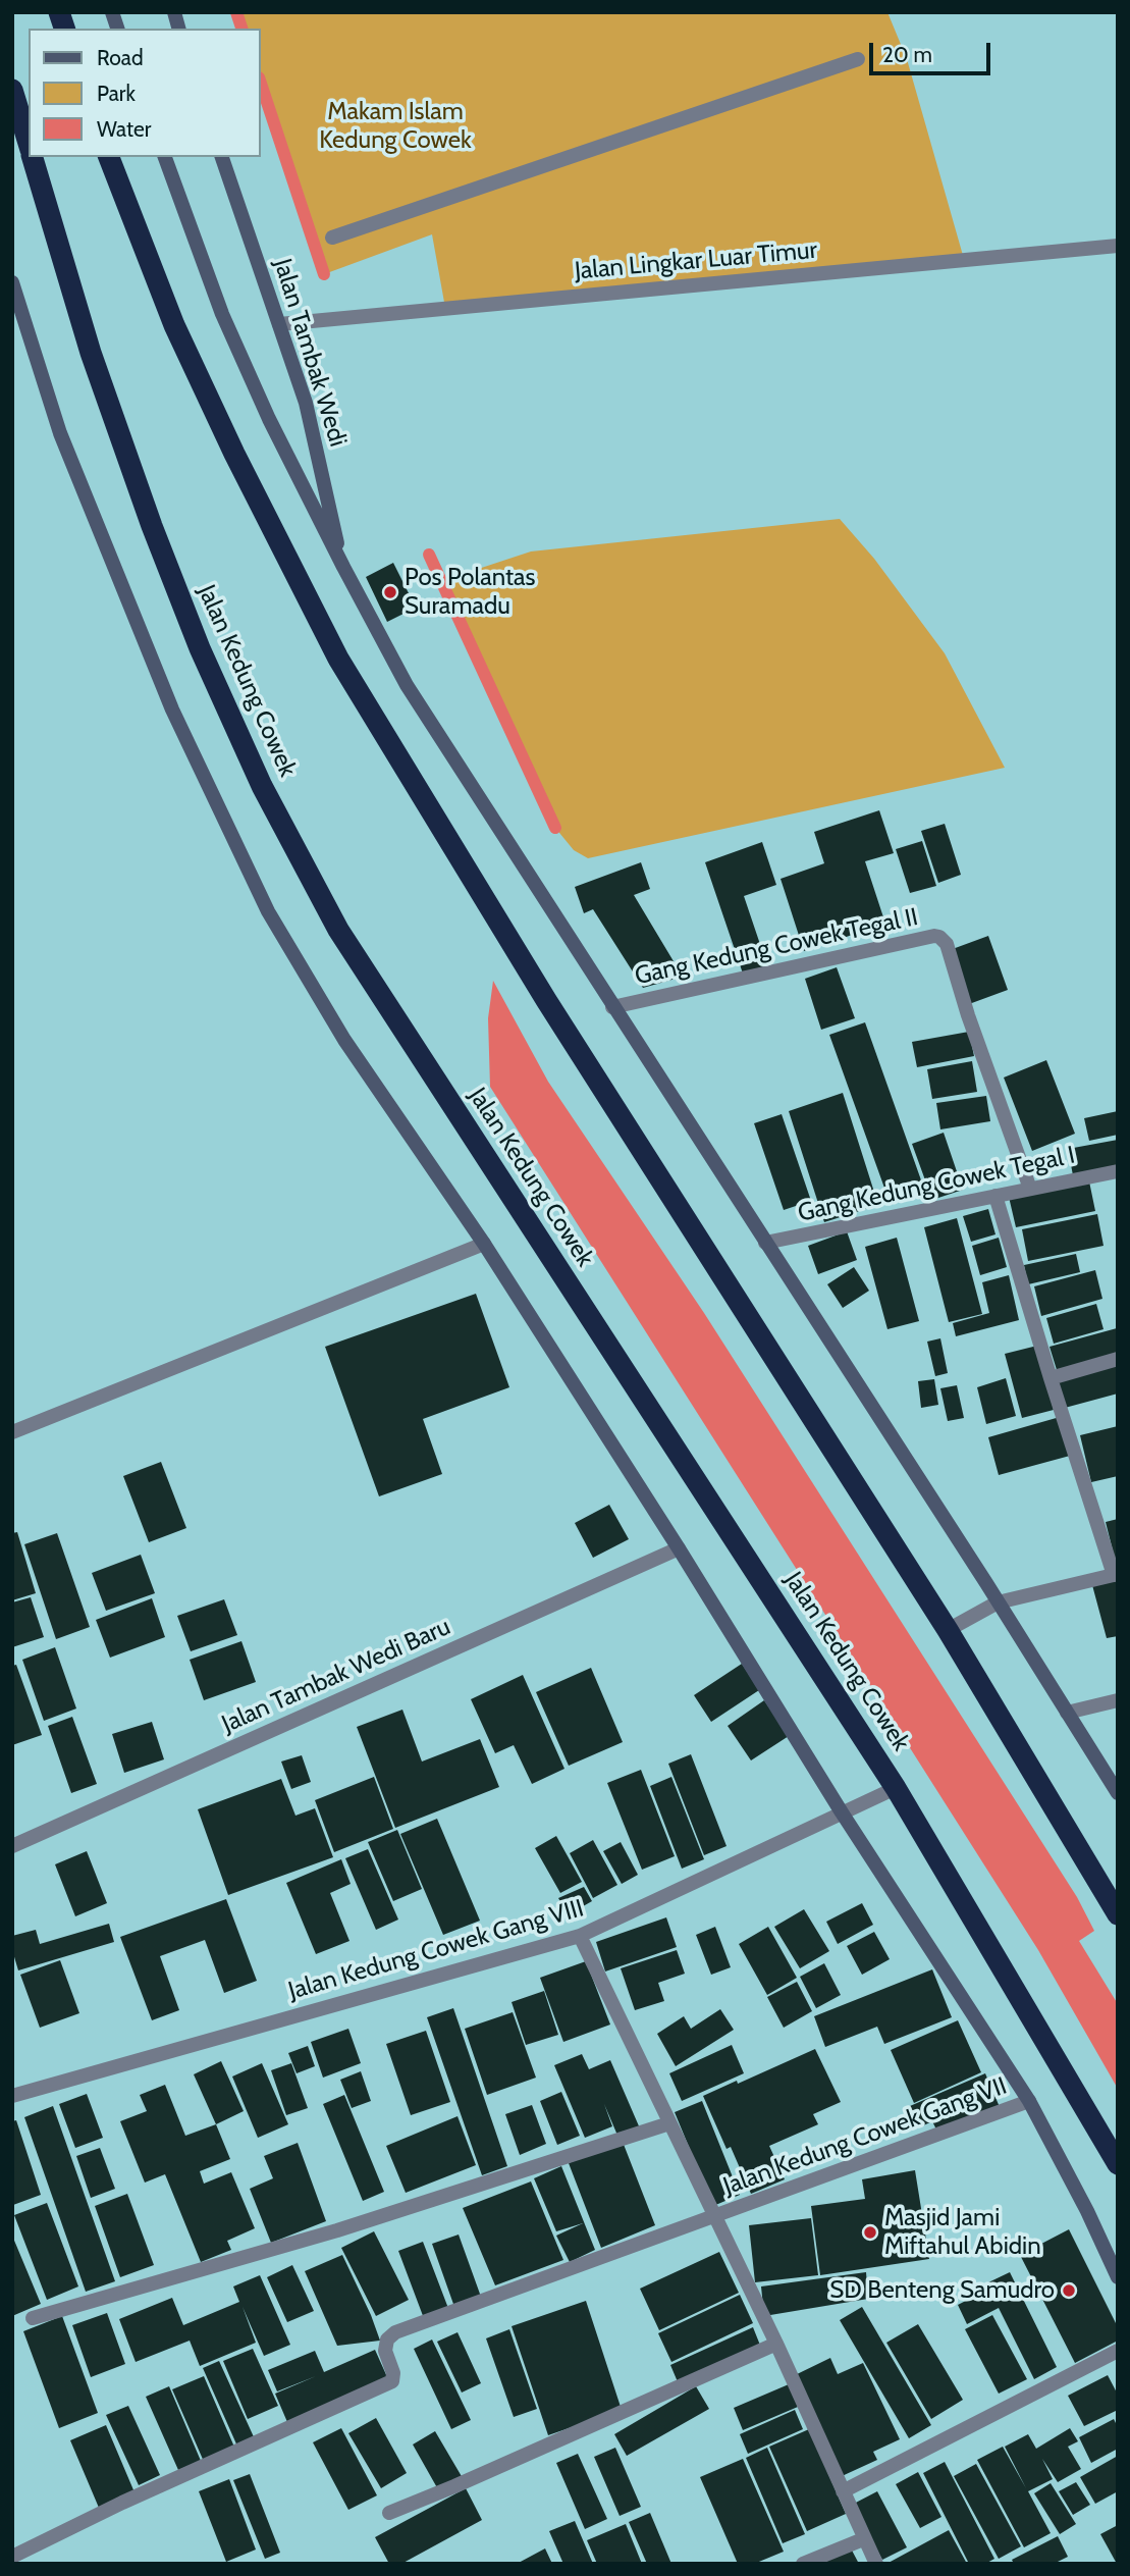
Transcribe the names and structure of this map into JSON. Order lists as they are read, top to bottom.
{
  "streets": {
    "highway": ["Jalan Kedung Cowek"],
    "main road": ["Jalan Tambak Wedi"],
    "street": [
      "Jalan Lingkar Luar Timur",
      "Gang Kedung Cowek Tegal II",
      "Gang Kedung Cowek Tegal I",
      "Jalan Tambak Wedi Baru",
      "Jalan Kedung Cowek Gang VIII",
      "Jalan Kedung Cowek Gang VII"
    ]
  },
  "crossings": [
    ["Jalan Lingkar Luar Timur", "Jalan Tambak Wedi"],
    ["Jalan Kedung Cowek", "Jalan Kedung Cowek Gang VIII"],
    ["Gang Kedung Cowek Tegal II", "Gang Kedung Cowek Tegal I"]
  ],
  "parks": ["Makam Islam Kedung Cowek"],
  "places": ["Pos Polantas Suramadu", "Masjid Jami Miftahul Abidin", "SD Benteng Samudro"],
  "legend": ["Road", "Park", "Water"],
  "scale_bar": "20 m"
}
